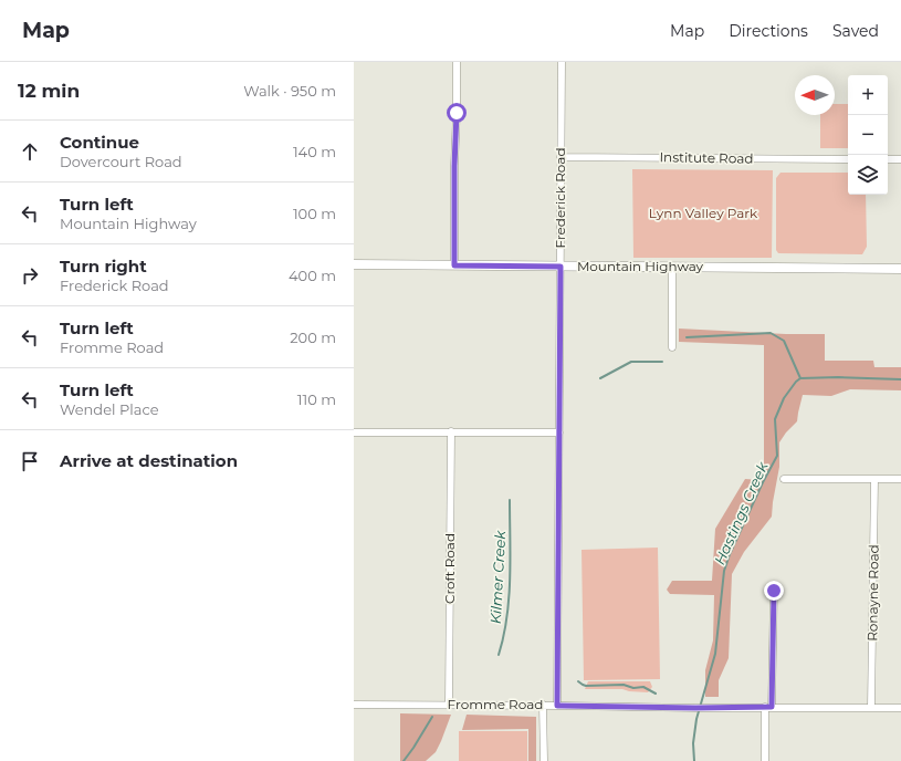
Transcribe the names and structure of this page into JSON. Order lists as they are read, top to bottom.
{
  "streets": {
    "street": [
      "Institute Road",
      "Frederick Road",
      "Mountain Highway",
      "Croft Road",
      "Ronayne Road",
      "Fromme Road"
    ]
  },
  "crossings": [
    ["Institute Road", "Frederick Road"],
    ["Frederick Road", "Mountain Highway"],
    ["Frederick Road", "Fromme Road"],
    ["Croft Road", "Fromme Road"],
    ["Ronayne Road", "Fromme Road"]
  ],
  "water": ["Hastings Creek", "Kilmer Creek"],
  "parks": ["Lynn Valley Park"],
  "north": "left",
  "page": {
    "header": "Map",
    "nav": ["Map", "Directions", "Saved"],
    "heading": ["12 min", "Walk · 950 m"],
    "map_buttons": ["+", "−"],
    "list": [
      ["Continue", "Dovercourt Road", "140 m"],
      ["Turn left", "Mountain Highway", "100 m"],
      ["Turn right", "Frederick Road", "400 m"],
      ["Turn left", "Fromme Road", "200 m"],
      ["Turn left", "Wendel Place", "110 m"],
      "Arrive at destination"
    ]
  }
}
